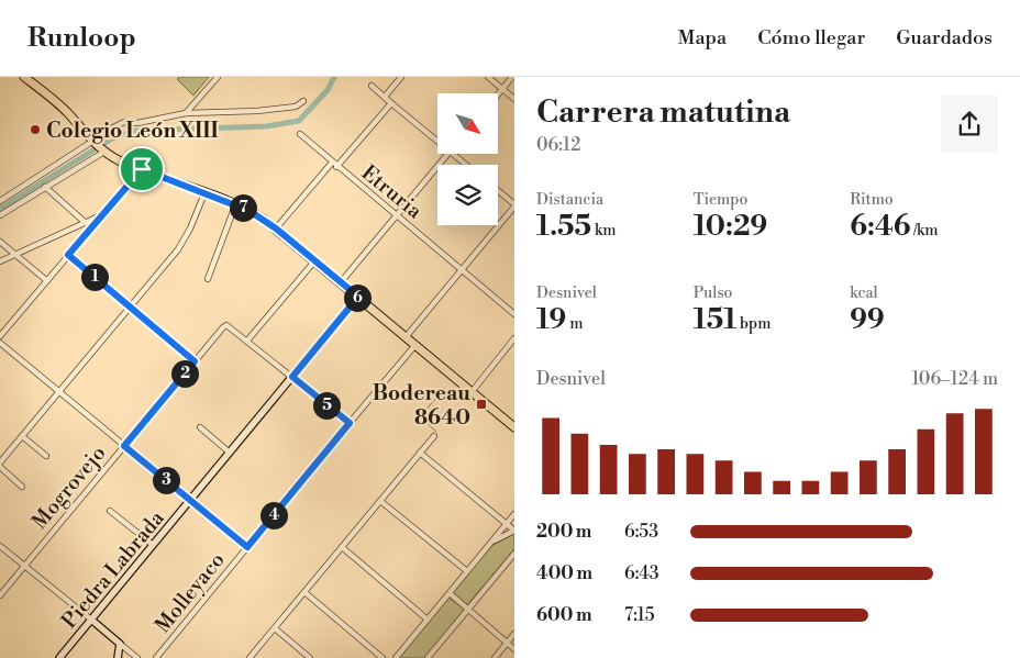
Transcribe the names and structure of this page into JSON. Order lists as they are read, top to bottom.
{
  "streets": {
    "main road": ["Piedra Labrada"],
    "street": ["Etruria", "Mogrovejo", "Molleyaco"]
  },
  "places": {
    "other": ["Colegio León XIII"],
    "transit": ["Bodereau 8640"]
  },
  "north": "bottom right",
  "page": {
    "header": "Runloop",
    "nav": ["Mapa", "Cómo llegar", "Guardados"],
    "heading": ["Carrera matutina", "06:12"],
    "stats": [
      ["Distancia", "1.55 km"],
      ["Tiempo", "10:29"],
      ["Ritmo", "6:46 /km"],
      ["Desnivel", "19 m"],
      ["Pulso", "151 bpm"],
      ["kcal", "99"]
    ],
    "pins": [
      "7",
      "1",
      "6",
      "2",
      "5",
      "3",
      "4"
    ],
    "chart": ["Desnivel", "106–124 m"],
    "list": [
      {
        "name": "200 m",
        "note": "6:53"
      },
      {
        "name": "400 m",
        "note": "6:43"
      },
      {
        "name": "600 m",
        "note": "7:15"
      }
    ]
  }
}
